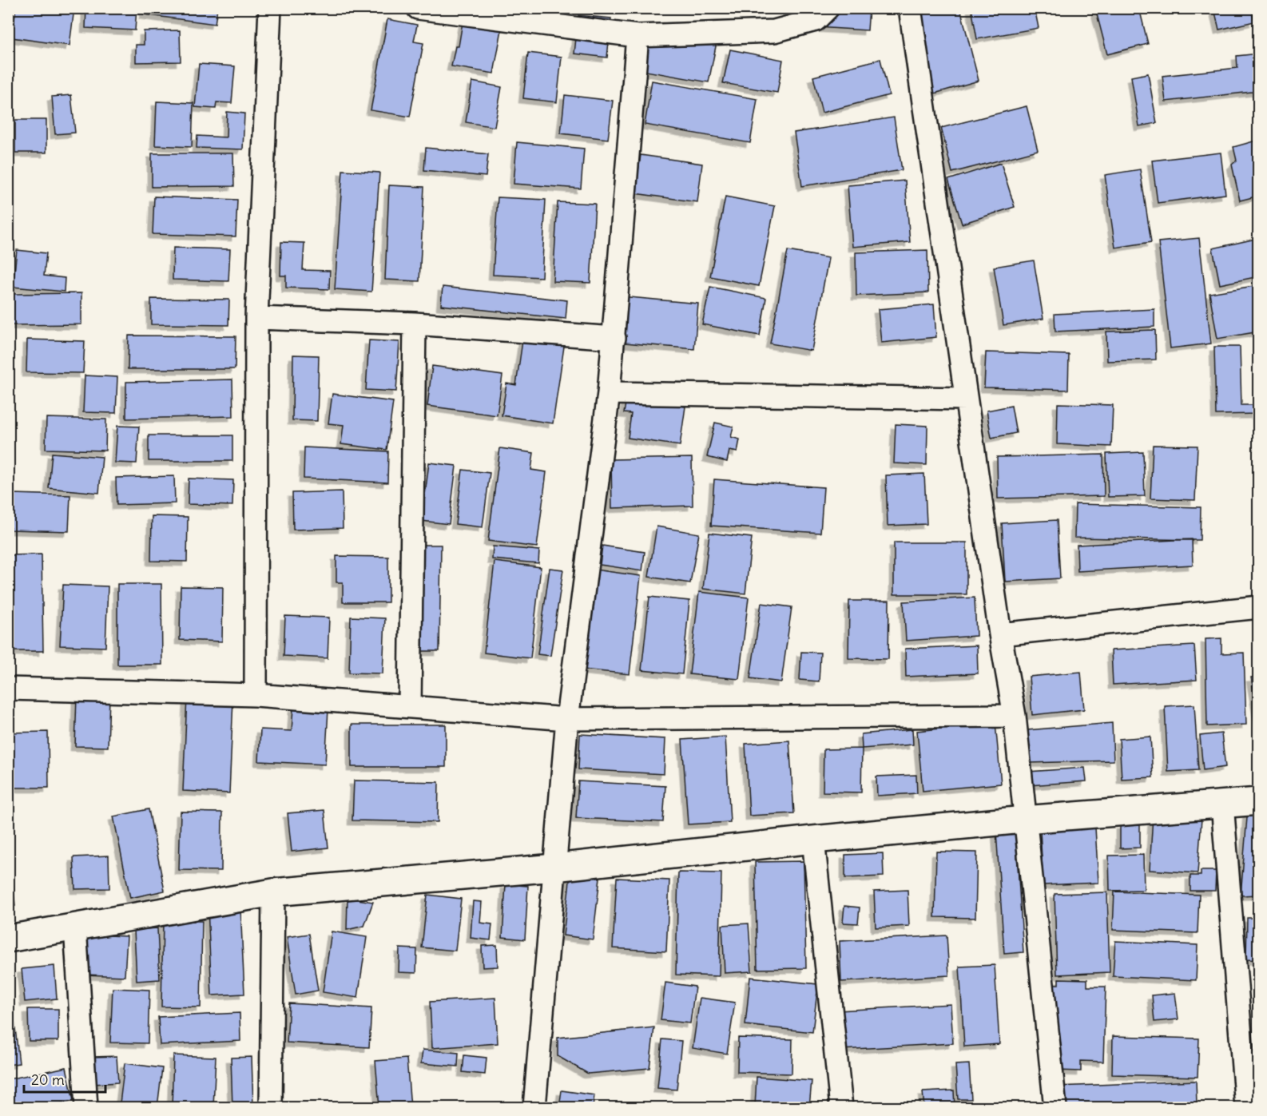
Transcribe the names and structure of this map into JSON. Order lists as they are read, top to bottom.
{
  "scale_bar": "20 m"
}
